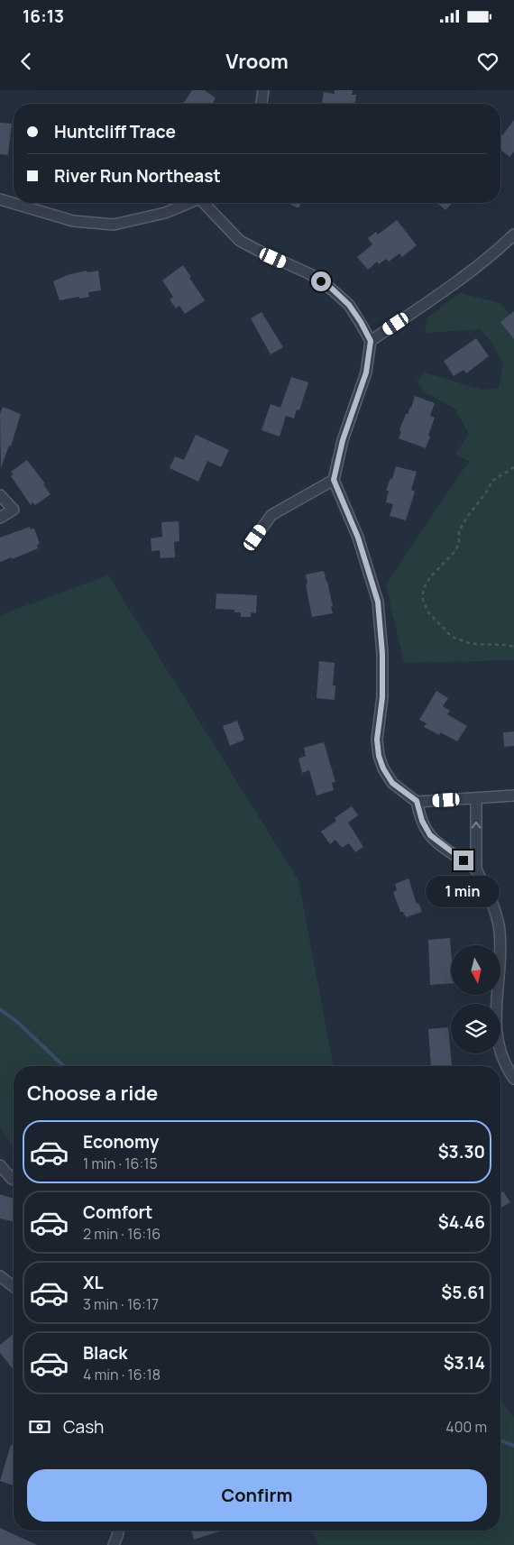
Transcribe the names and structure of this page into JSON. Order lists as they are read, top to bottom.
{
  "north": "bottom",
  "page": {
    "status": "16:13",
    "header": "Vroom",
    "banner": ["Huntcliff Trace", "River Run Northeast"],
    "bubble": "1 min",
    "heading": "Choose a ride",
    "list": [
      {
        "name": "Economy",
        "note": "1 min · 16:15",
        "value": "$3.30"
      },
      {
        "name": "Comfort",
        "note": "2 min · 16:16",
        "value": "$4.46"
      },
      {
        "name": "XL",
        "note": "3 min · 16:17",
        "value": "$5.61"
      },
      {
        "name": "Black",
        "note": "4 min · 16:18",
        "value": "$3.14"
      }
    ],
    "pay": ["Cash", "400 m"],
    "buttons": "Confirm"
  }
}
